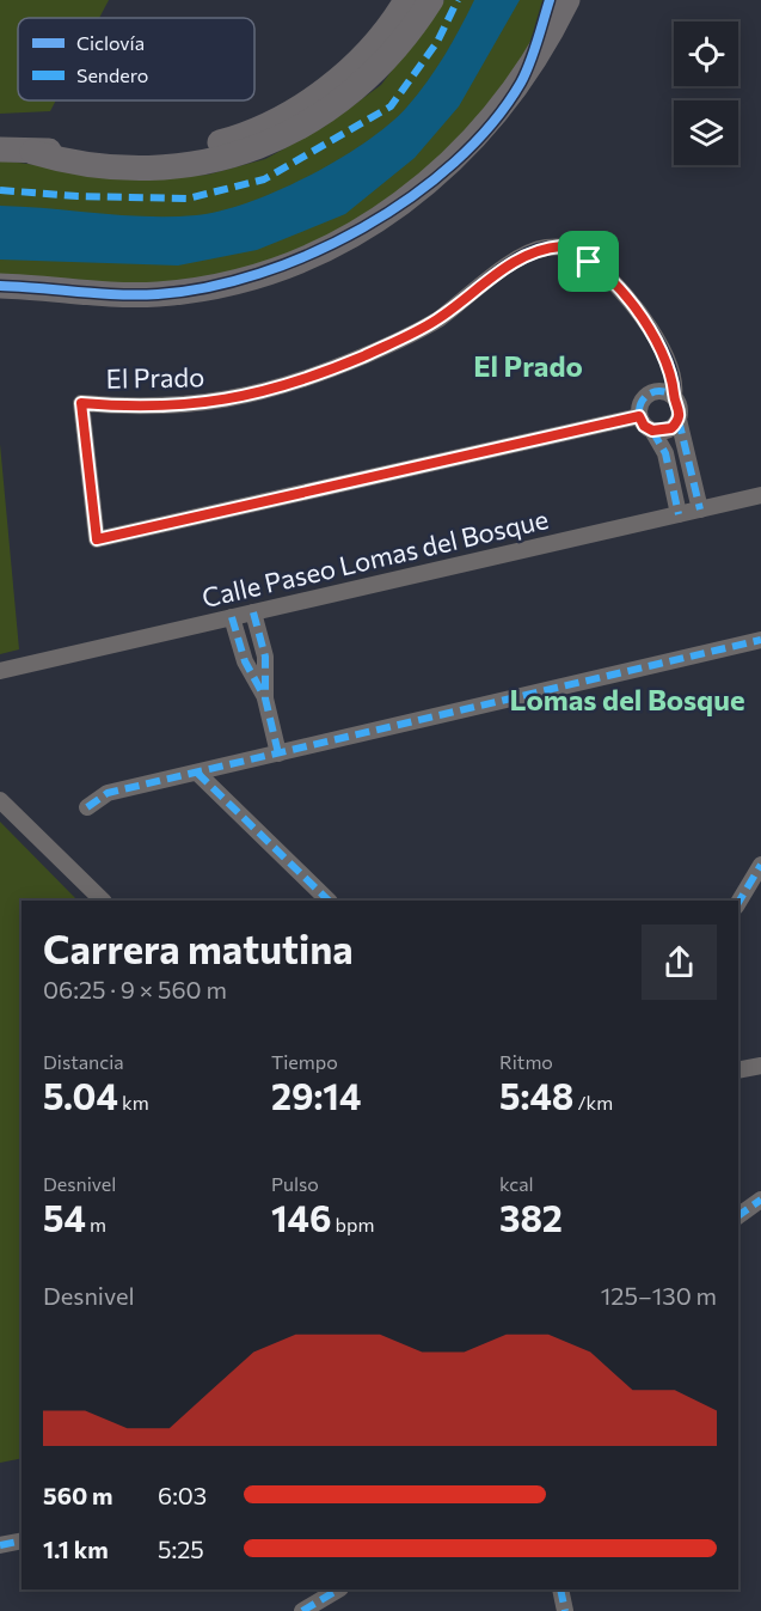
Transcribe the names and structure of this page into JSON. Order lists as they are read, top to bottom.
{
  "streets": {
    "street": ["El Prado", "Calle Paseo Lomas del Bosque"]
  },
  "districts": ["El Prado", "Lomas del Bosque"],
  "legend": ["Ciclovía", "Sendero"],
  "page": {
    "heading": ["Carrera matutina", "06:25 · 9 × 560 m"],
    "stats": [
      ["Distancia", "5.04 km"],
      ["Tiempo", "29:14"],
      ["Ritmo", "5:48 /km"],
      ["Desnivel", "54 m"],
      ["Pulso", "146 bpm"],
      ["kcal", "382"]
    ],
    "chart": ["Desnivel", "125–130 m"],
    "list": [
      {
        "name": "560 m",
        "note": "6:03"
      },
      {
        "name": "1.1 km",
        "note": "5:25"
      }
    ]
  }
}
